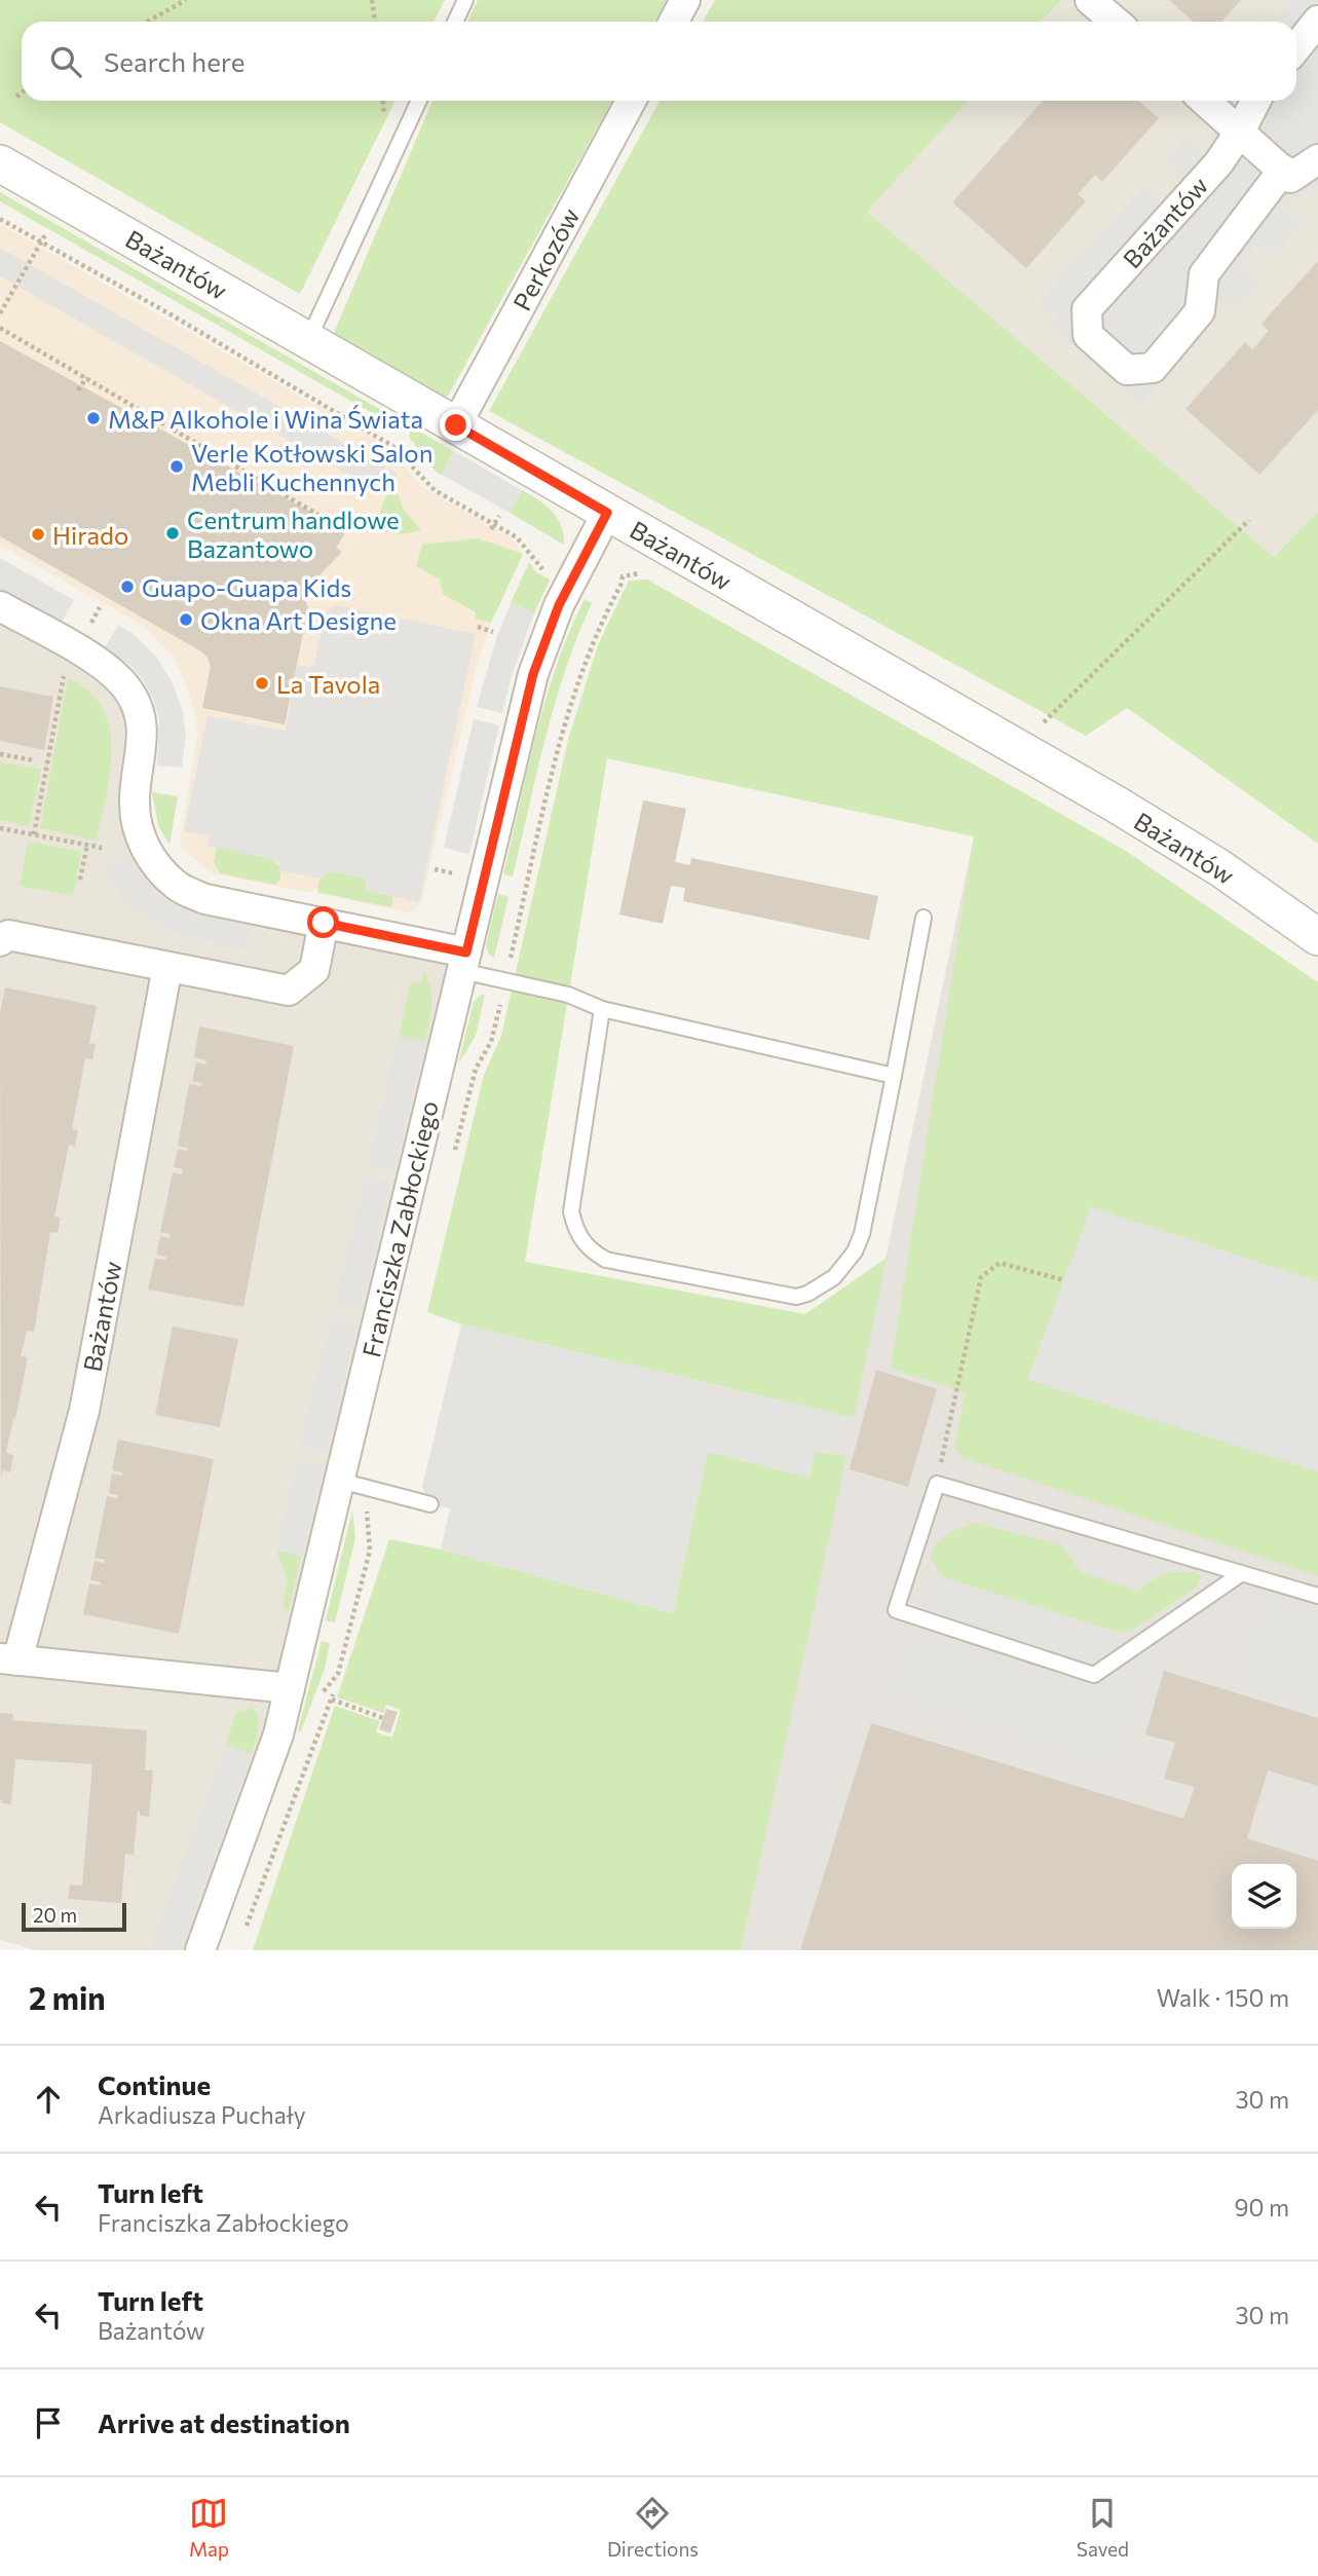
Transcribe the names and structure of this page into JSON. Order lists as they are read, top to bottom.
{
  "streets": {
    "street": ["Bażantów", "Perkozów", "Franciszka Zabłockiego"]
  },
  "crossings": [
    ["Bażantów", "Perkozów"],
    ["Bażantów", "Franciszka Zabłockiego"]
  ],
  "places": [
    "M&P Alkohole i Wina Świata",
    "Verle Kotłowski Salon Mebli Kuchennych",
    "Centrum handlowe Bazantowo",
    "Hirado",
    "Guapo-Guapa Kids",
    "Okna Art Designe",
    "La Tavola"
  ],
  "scale_bar": "20 m",
  "page": {
    "search": "Search here",
    "scale": "20 m",
    "heading": ["2 min", "Walk · 150 m"],
    "list": [
      ["Continue", "Arkadiusza Puchały", "30 m"],
      ["Turn left", "Franciszka Zabłockiego", "90 m"],
      ["Turn left", "Bażantów", "30 m"],
      "Arrive at destination"
    ],
    "nav": ["Map", "Directions", "Saved"]
  }
}
